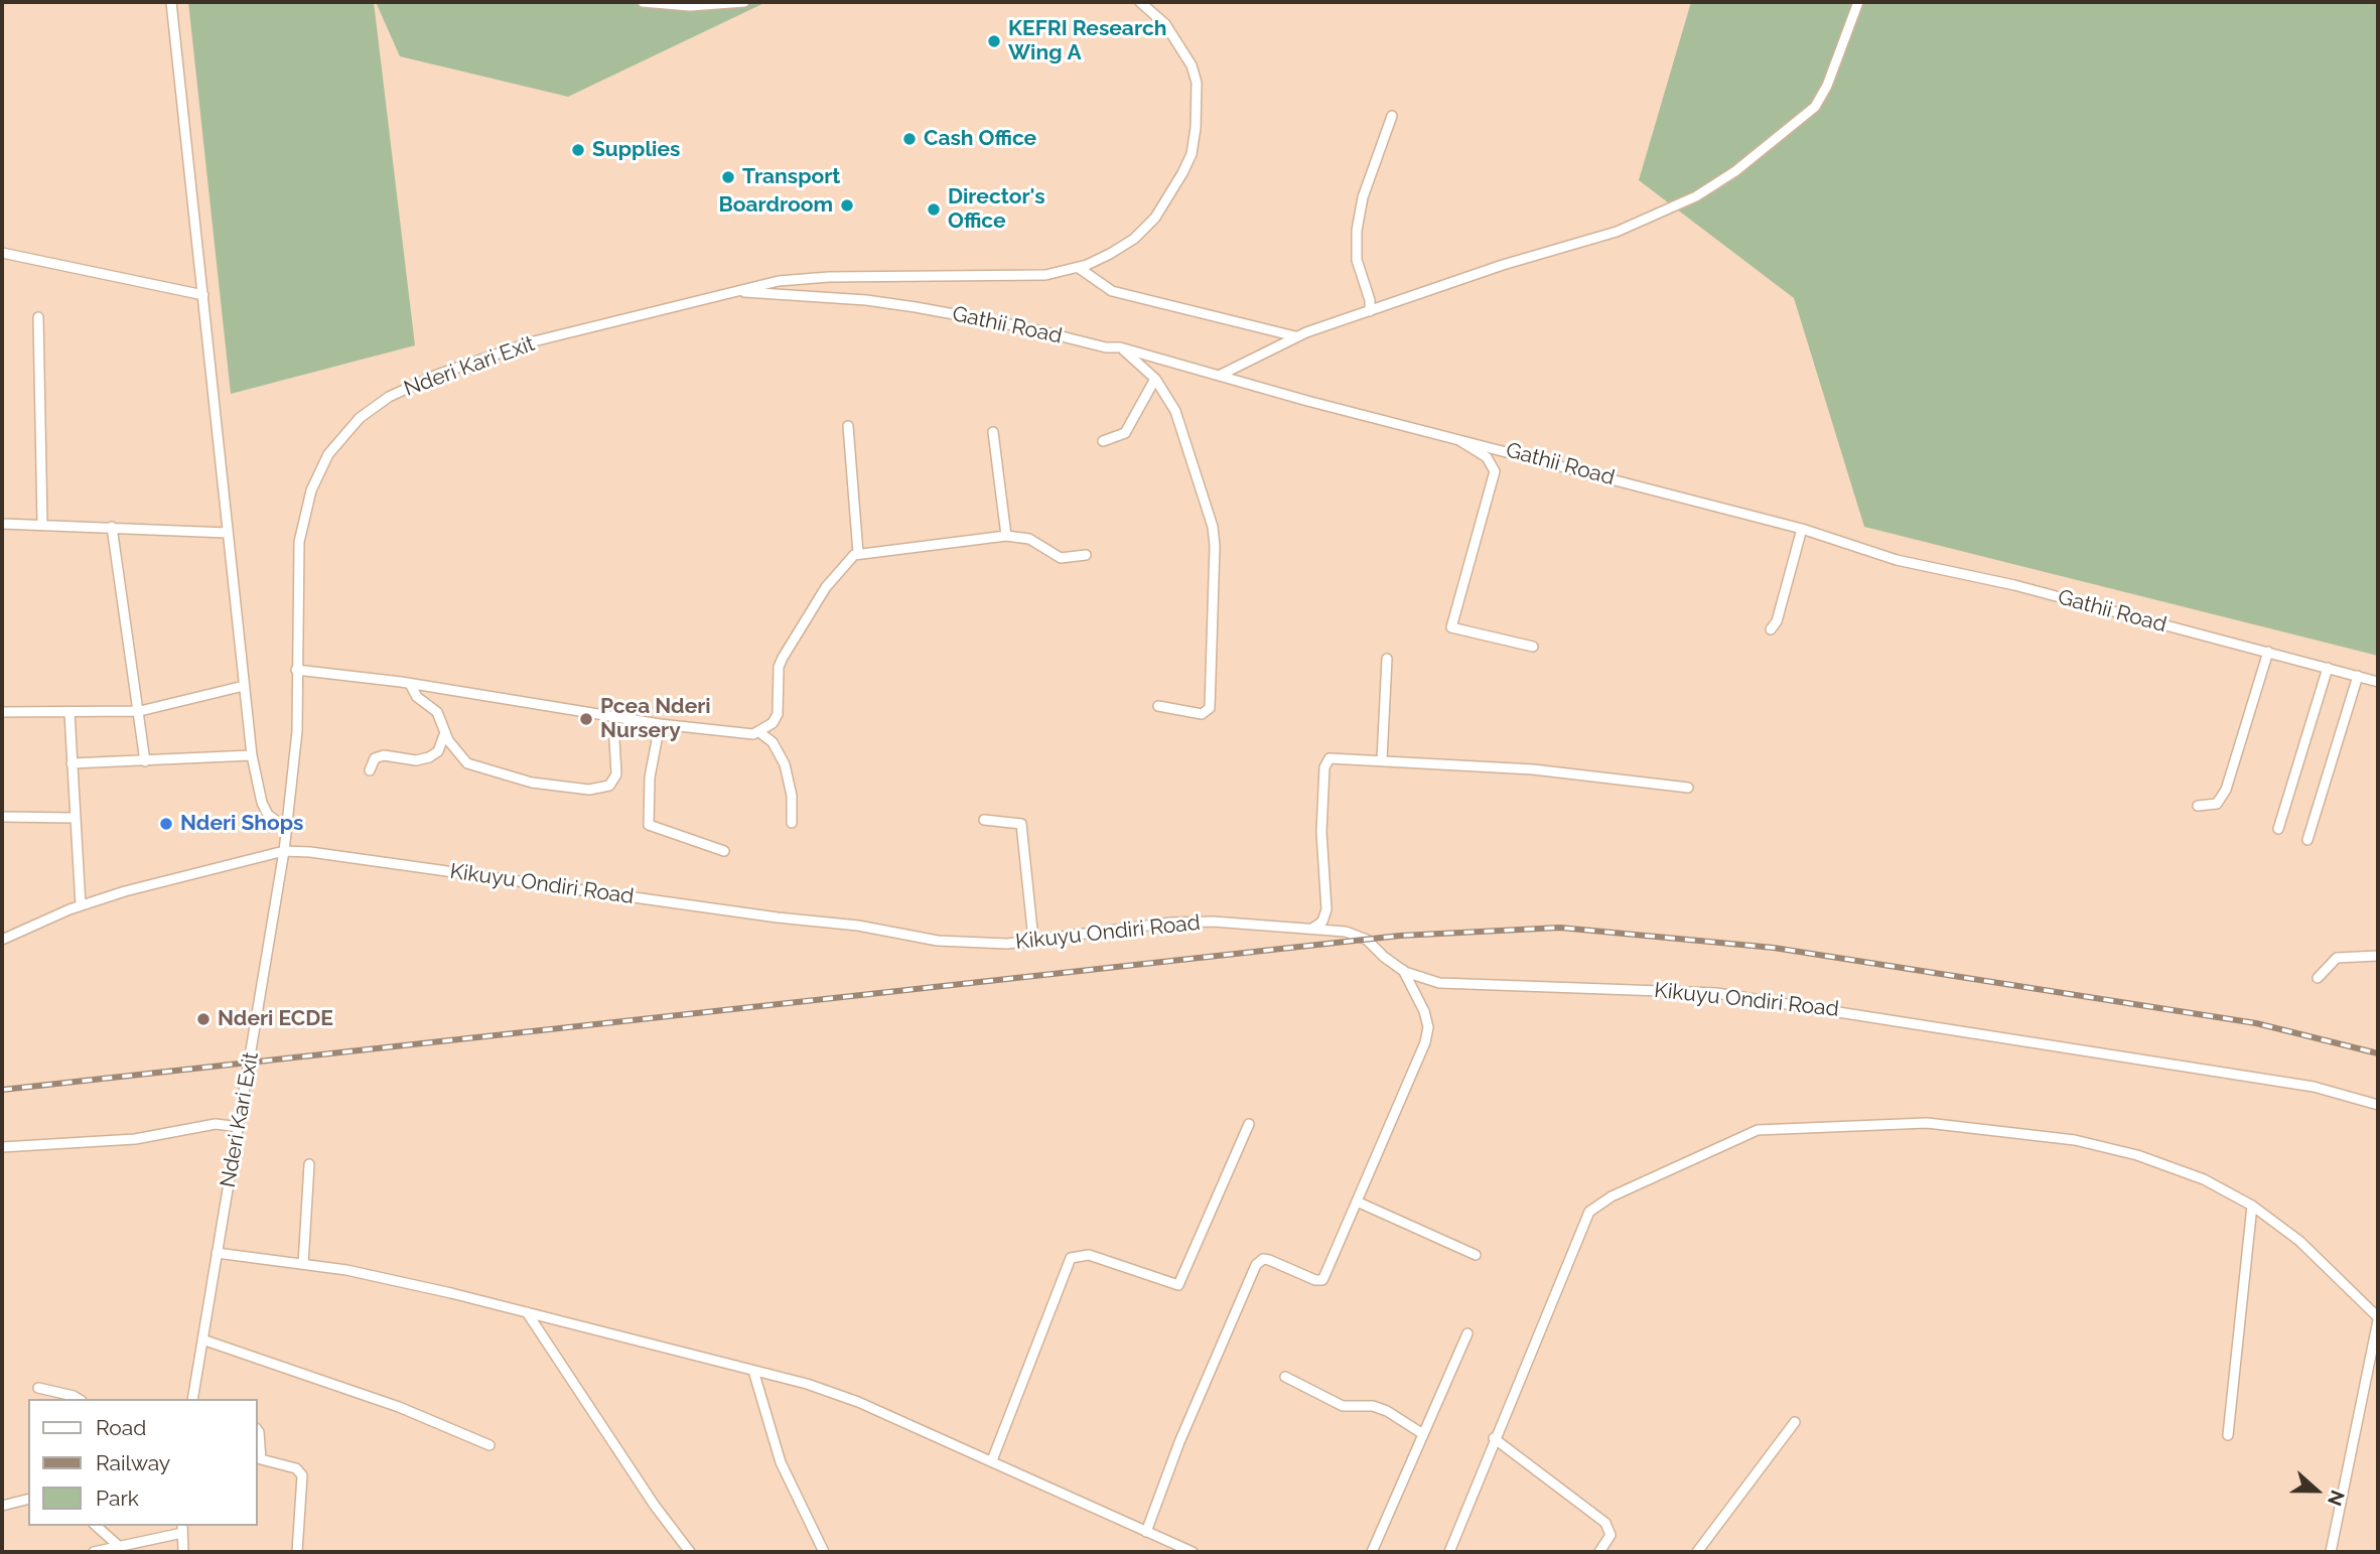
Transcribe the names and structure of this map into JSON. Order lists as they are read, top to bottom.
{
  "streets": {
    "street": ["Gathii Road", "Nderi Kari Exit", "Kikuyu Ondiri Road"]
  },
  "crossings": [
    ["Gathii Road", "Nderi Kari Exit"],
    ["Nderi Kari Exit", "Kikuyu Ondiri Road"]
  ],
  "places": [
    "KEFRI Research Wing A",
    "Cash Office",
    "Supplies",
    "Transport",
    "Boardroom",
    "Director's Office",
    "Pcea Nderi Nursery",
    "Nderi Shops",
    "Nderi ECDE"
  ],
  "legend": ["Road", "Railway", "Park"],
  "north": "right"
}
